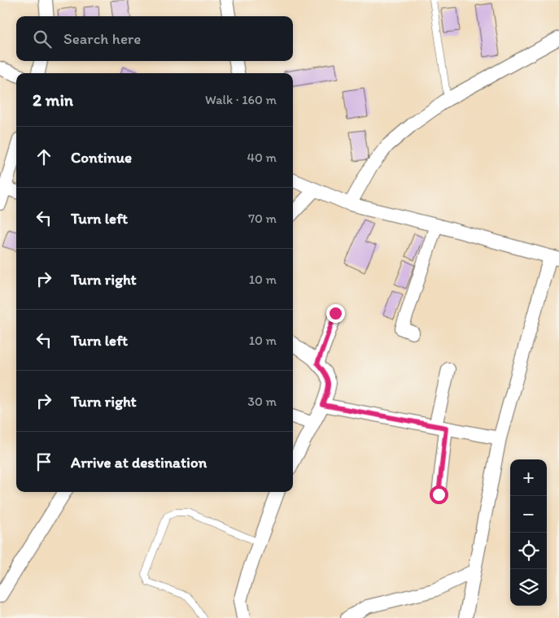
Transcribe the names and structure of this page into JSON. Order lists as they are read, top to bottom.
{
  "page": {
    "search": "Search here",
    "heading": ["2 min", "Walk · 160 m"],
    "list": [
      ["Continue", "40 m"],
      ["Turn left", "70 m"],
      ["Turn right", "10 m"],
      ["Turn left", "10 m"],
      ["Turn right", "30 m"],
      "Arrive at destination"
    ],
    "map_buttons": ["+", "−"]
  }
}
